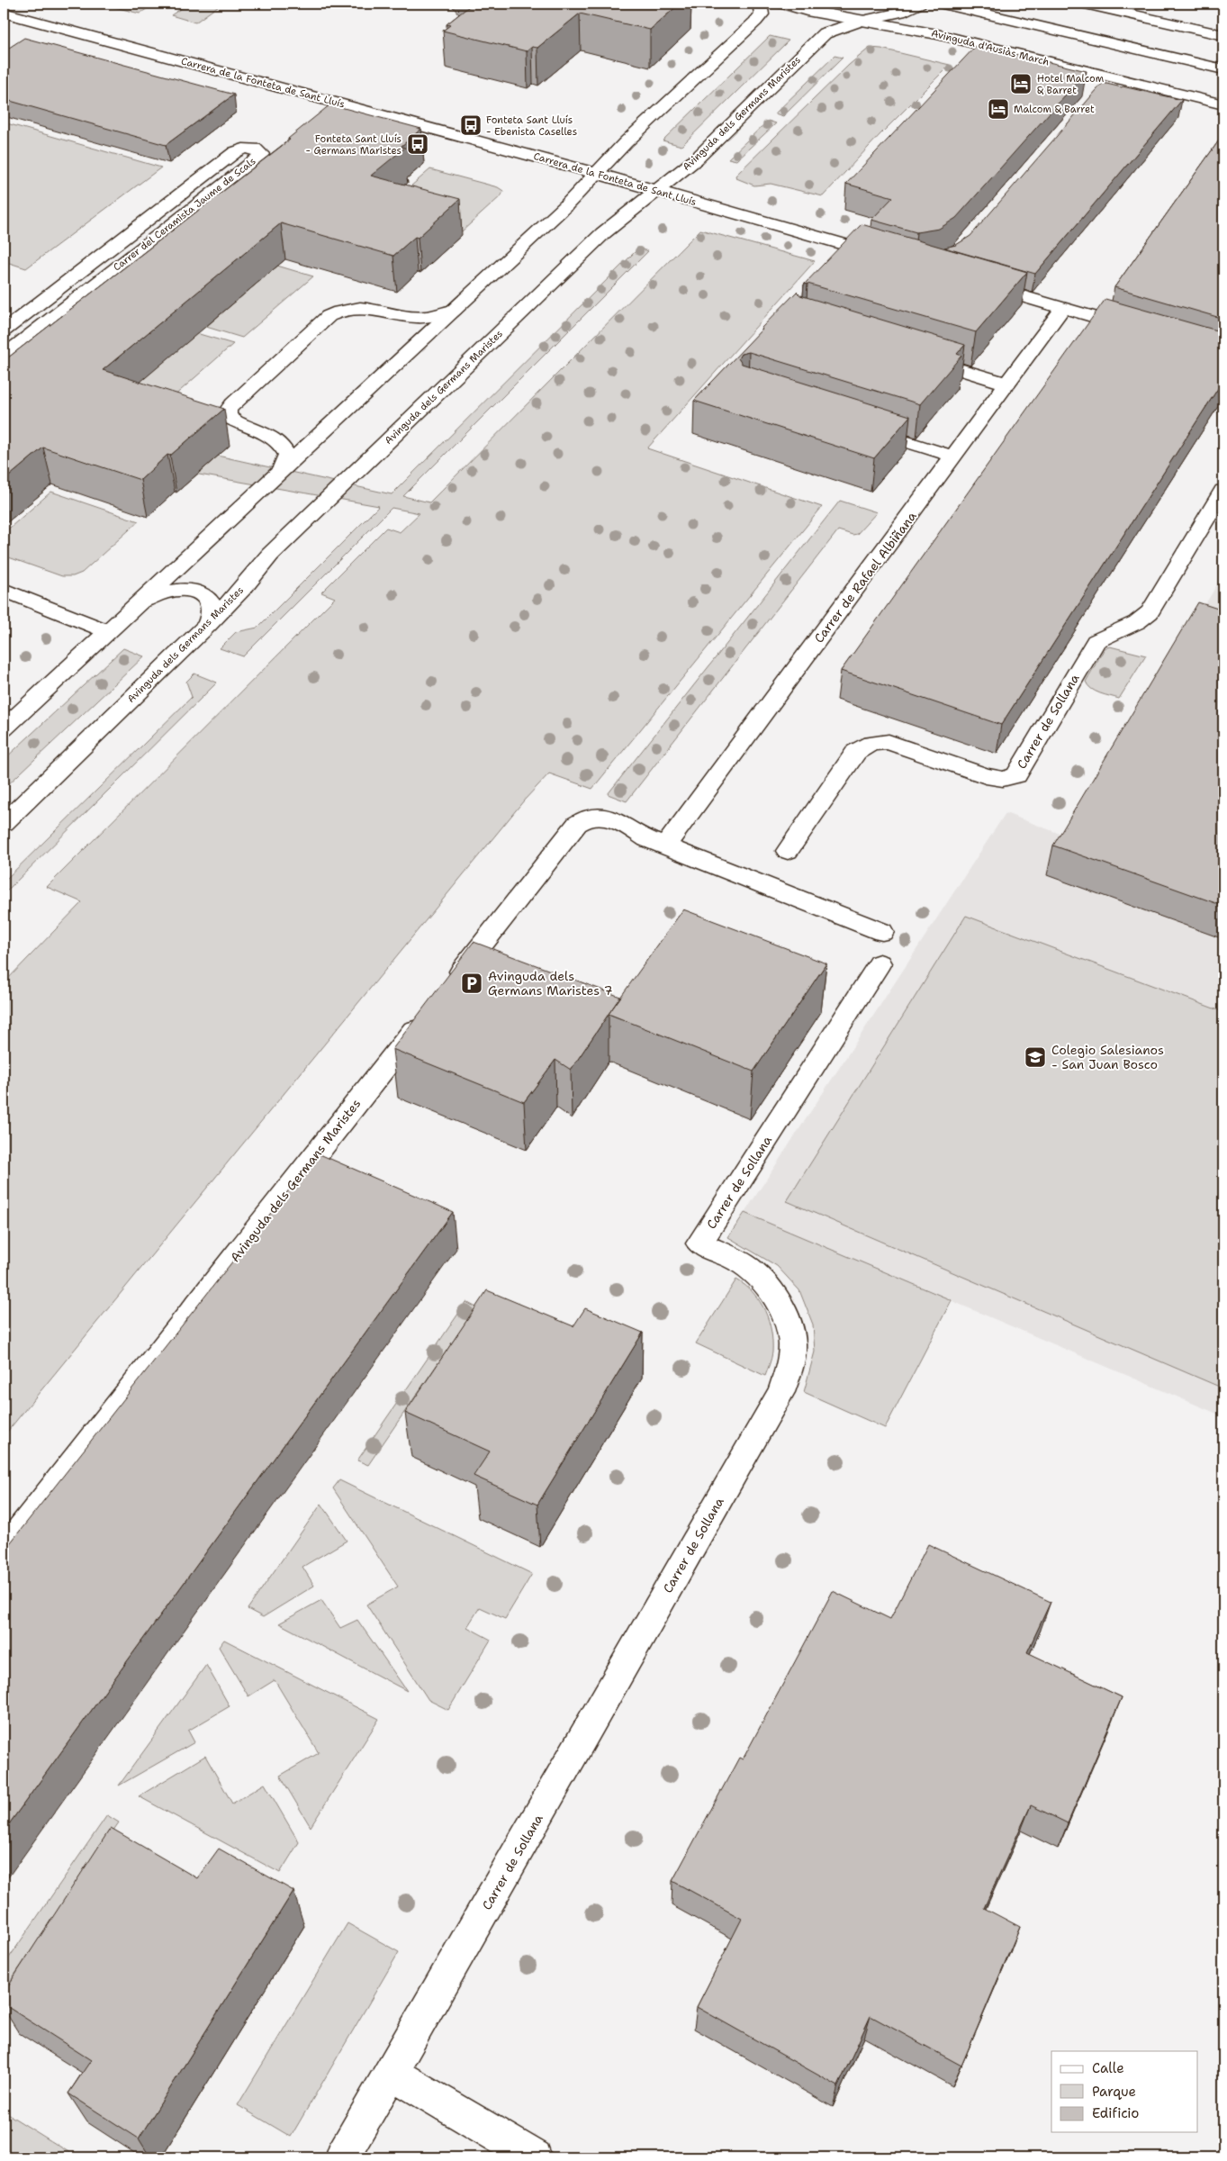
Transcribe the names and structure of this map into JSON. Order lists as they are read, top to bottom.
{
  "streets": {
    "street": [
      "Avinguda d'Ausiàs March",
      "Carrera de la Fonteta de Sant Lluís",
      "Avinguda dels Germans Maristes",
      "Carrer del Ceramista Jaume de Scals",
      "Carrer de Rafael Albiñana",
      "Carrer de Sollana"
    ]
  },
  "crossings": [
    ["Avinguda d'Ausiàs March", "Avinguda dels Germans Maristes"],
    ["Carrera de la Fonteta de Sant Lluís", "Avinguda dels Germans Maristes"]
  ],
  "places": {
    "hotel": ["Hotel Malcom & Barret", "Malcom & Barret"],
    "bus stop": ["Fonteta Sant Lluís - Ebenista Caselles", "Fonteta Sant Lluís - Germans Maristes"],
    "parking": ["Avinguda dels Germans Maristes 7"],
    "school or university": ["Colegio Salesianos - San Juan Bosco"]
  },
  "legend": ["Calle", "Parque", "Edificio"]
}
